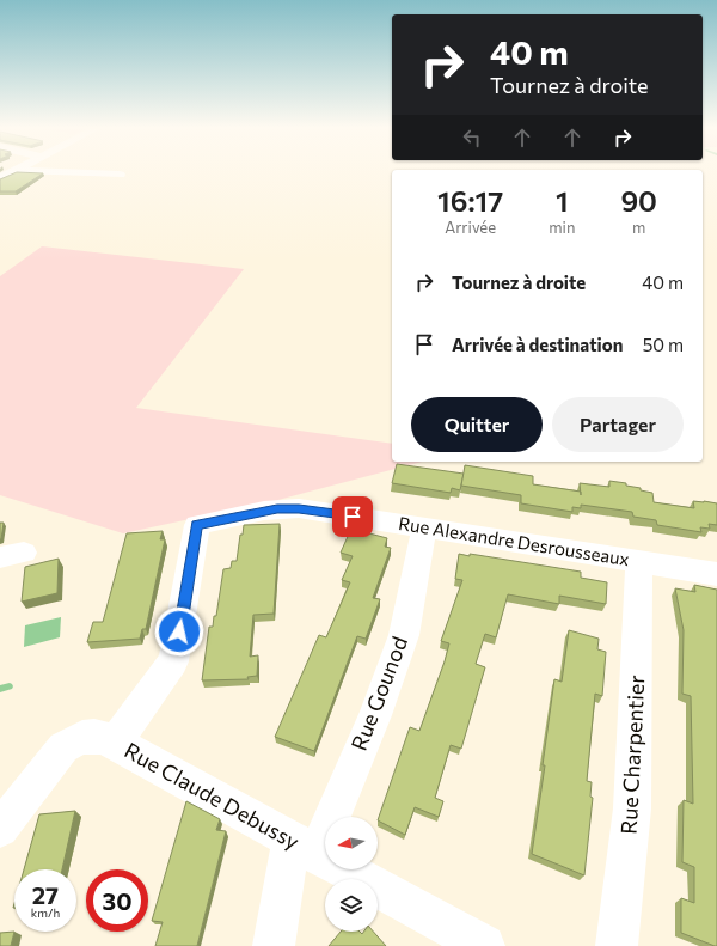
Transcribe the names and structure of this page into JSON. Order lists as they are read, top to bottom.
{
  "streets": {
    "street": [
      "Rue Alexandre Desrousseaux",
      "Rue Gounod",
      "Rue Charpentier",
      "Rue Claude Debussy"
    ]
  },
  "crossings": [
    ["Rue Alexandre Desrousseaux", "Rue Gounod"],
    ["Rue Alexandre Desrousseaux", "Rue Charpentier"],
    ["Rue Alexandre Desrousseaux", "Rue Claude Debussy"],
    ["Rue Gounod", "Rue Claude Debussy"]
  ],
  "north": "left",
  "page": {
    "turn": ["40 m", "Tournez à droite"],
    "eta": [
      "16:17",
      "Arrivée",
      "1",
      "min",
      "90",
      "m"
    ],
    "list": [
      {
        "name": "Tournez à droite",
        "value": "40 m"
      },
      {
        "name": "Arrivée à destination",
        "value": "50 m"
      }
    ],
    "buttons": ["Quitter", "Partager"],
    "speed": "27 km/h",
    "limit": "30"
  }
}
